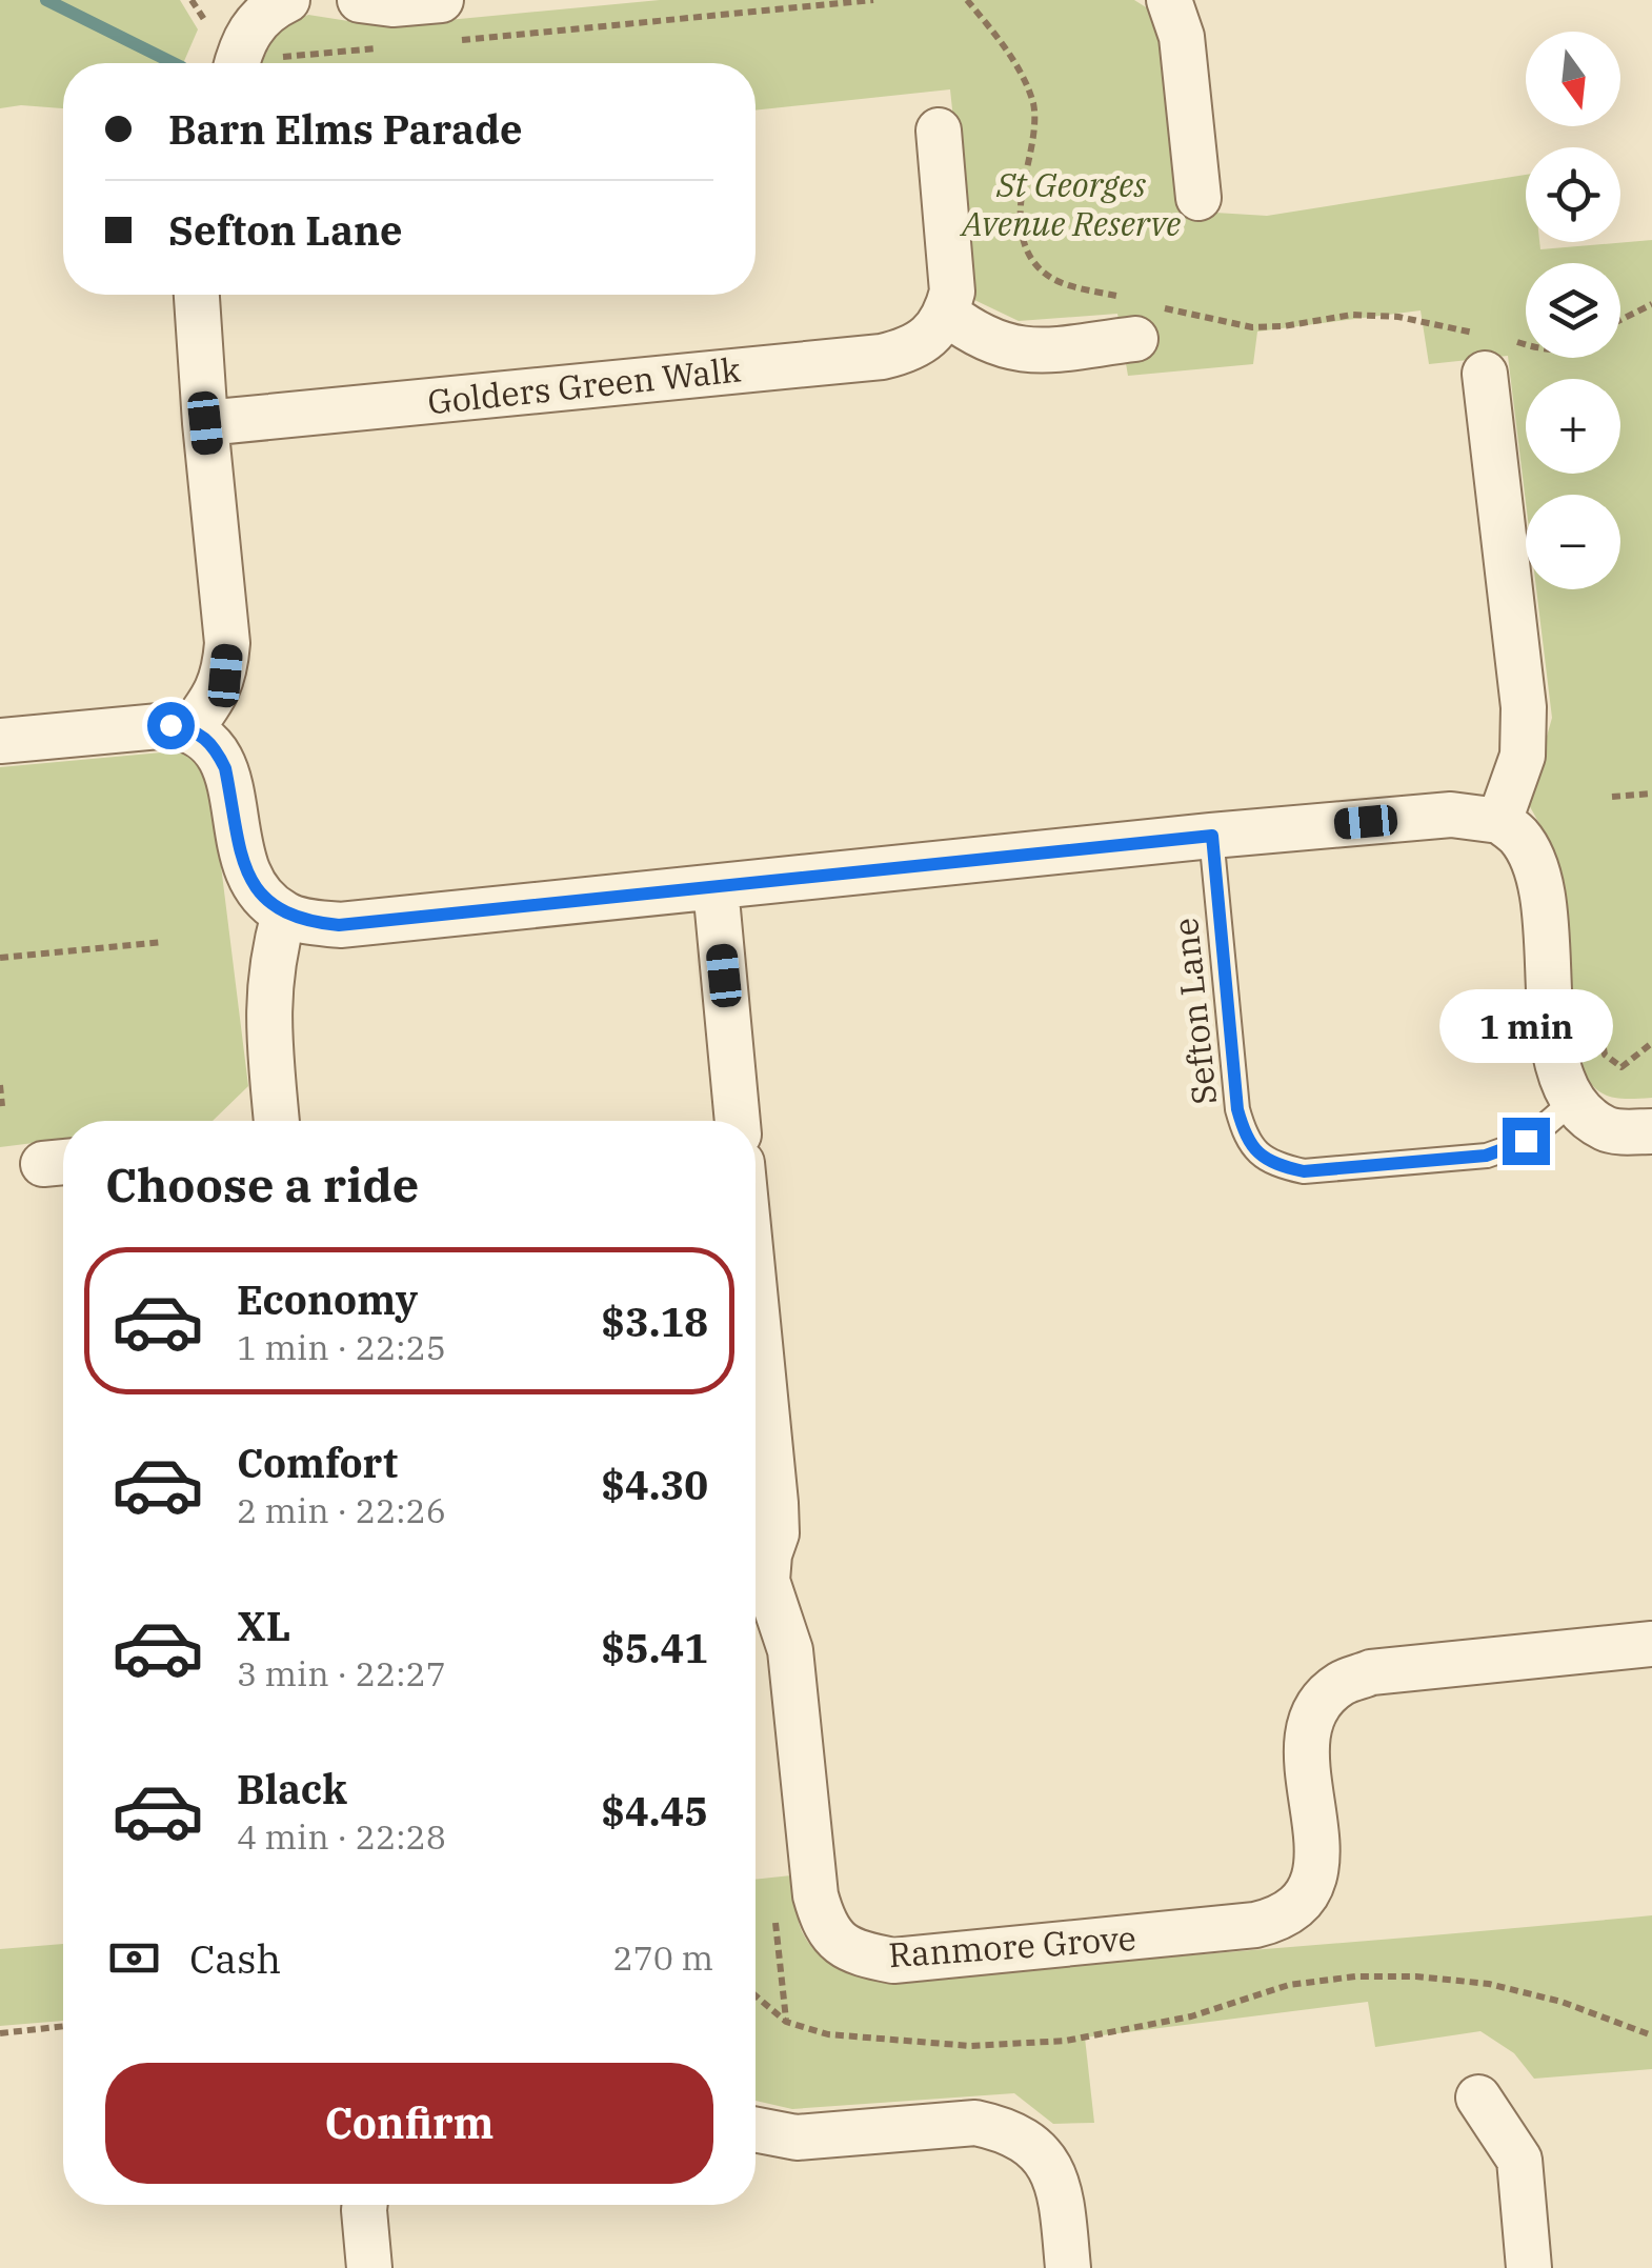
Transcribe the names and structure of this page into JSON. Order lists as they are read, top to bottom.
{
  "streets": {
    "street": ["Golders Green Walk", "Ranmore Grove"],
    "lane": ["Sefton Lane"]
  },
  "parks": ["St Georges Avenue Reserve"],
  "north": "bottom",
  "page": {
    "map_buttons": ["+", "−"],
    "banner": ["Barn Elms Parade", "Sefton Lane"],
    "bubble": "1 min",
    "heading": "Choose a ride",
    "list": [
      {
        "name": "Economy",
        "note": "1 min · 22:25",
        "value": "$3.18"
      },
      {
        "name": "Comfort",
        "note": "2 min · 22:26",
        "value": "$4.30"
      },
      {
        "name": "XL",
        "note": "3 min · 22:27",
        "value": "$5.41"
      },
      {
        "name": "Black",
        "note": "4 min · 22:28",
        "value": "$4.45"
      }
    ],
    "pay": ["Cash", "270 m"],
    "buttons": "Confirm"
  }
}
